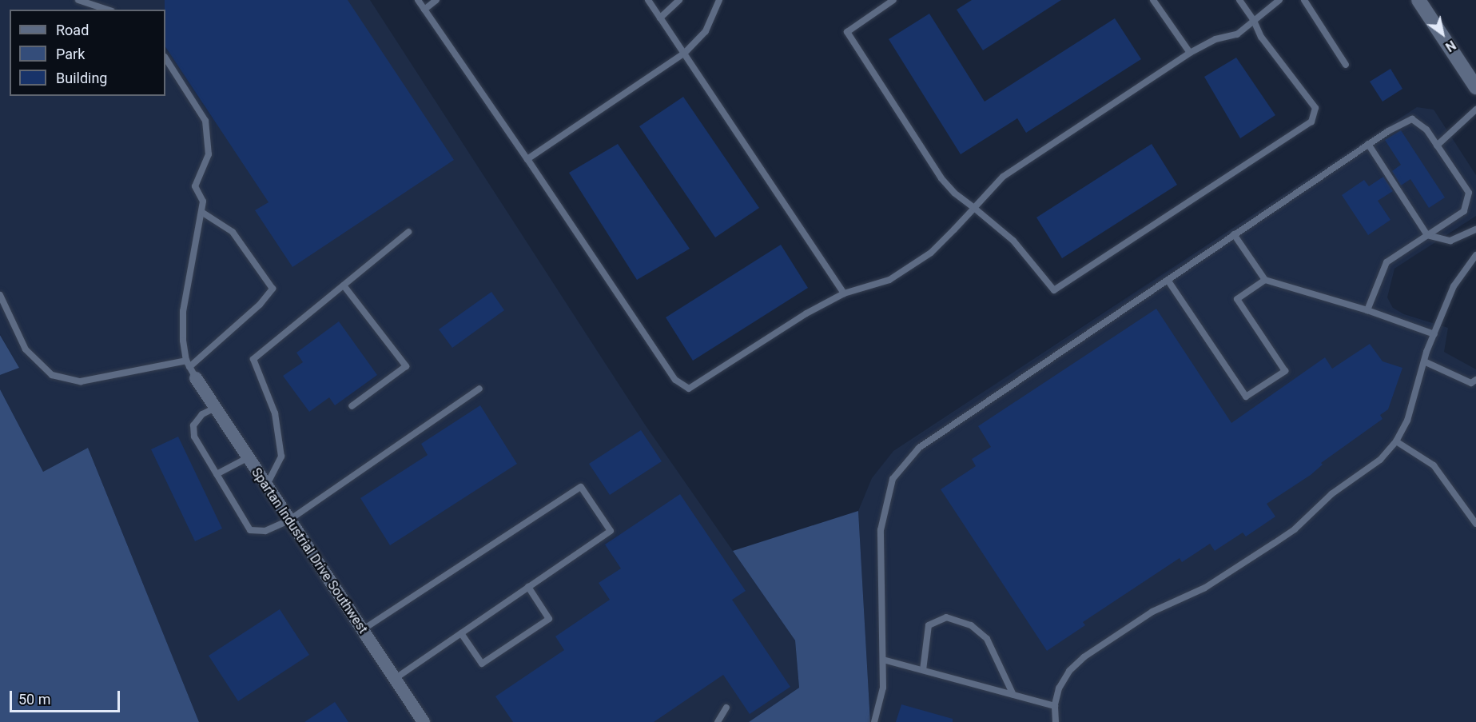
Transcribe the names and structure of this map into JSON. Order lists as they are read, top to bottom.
{
  "streets": {
    "street": ["Spartan Industrial Drive Southwest"]
  },
  "legend": ["Road", "Park", "Building"],
  "scale_bar": "50 m",
  "north": "bottom right"
}
